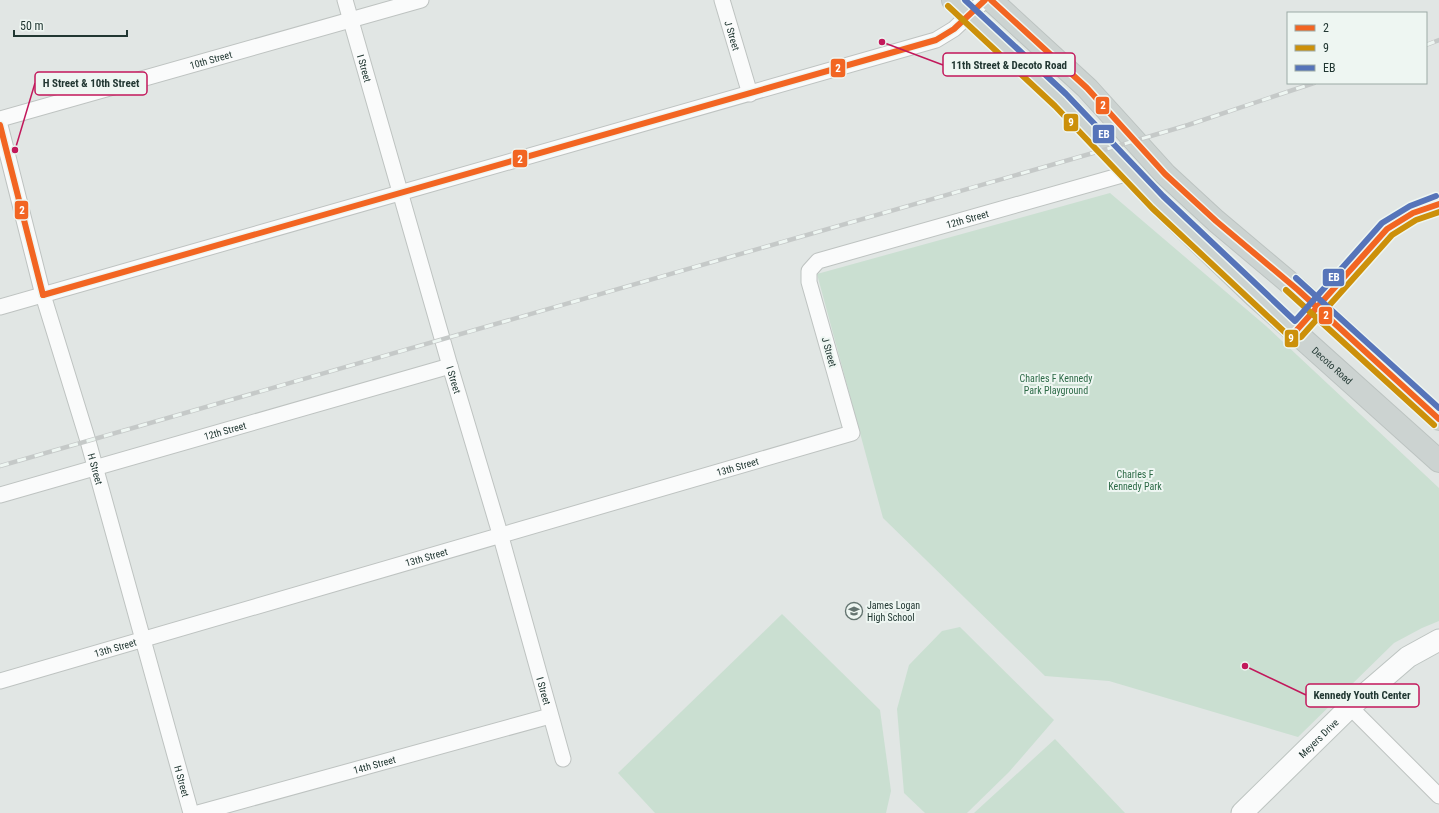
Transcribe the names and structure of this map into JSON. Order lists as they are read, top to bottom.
{
  "streets": {
    "main road": ["Decoto Road"],
    "street": [
      "J Street",
      "10th Street",
      "I Street",
      "12th Street",
      "13th Street",
      "H Street",
      "Meyers Drive",
      "14th Street"
    ]
  },
  "crossings": [
    ["J Street", "12th Street"],
    ["J Street", "13th Street"],
    ["10th Street", "I Street"],
    ["I Street", "12th Street"],
    ["I Street", "13th Street"],
    ["I Street", "14th Street"],
    ["12th Street", "Decoto Road"],
    ["12th Street", "H Street"],
    ["13th Street", "H Street"]
  ],
  "parks": ["Charles F Kennedy Park Playground", "Charles F Kennedy Park"],
  "places": {
    "other": ["11th Street & Decoto Road", "H Street & 10th Street", "Kennedy Youth Center"],
    "school or university": ["James Logan High School"]
  },
  "lines": ["transit line 2", "transit line EB", "transit line 9"],
  "legend": ["2", "9", "EB"],
  "scale_bar": "50 m"
}
